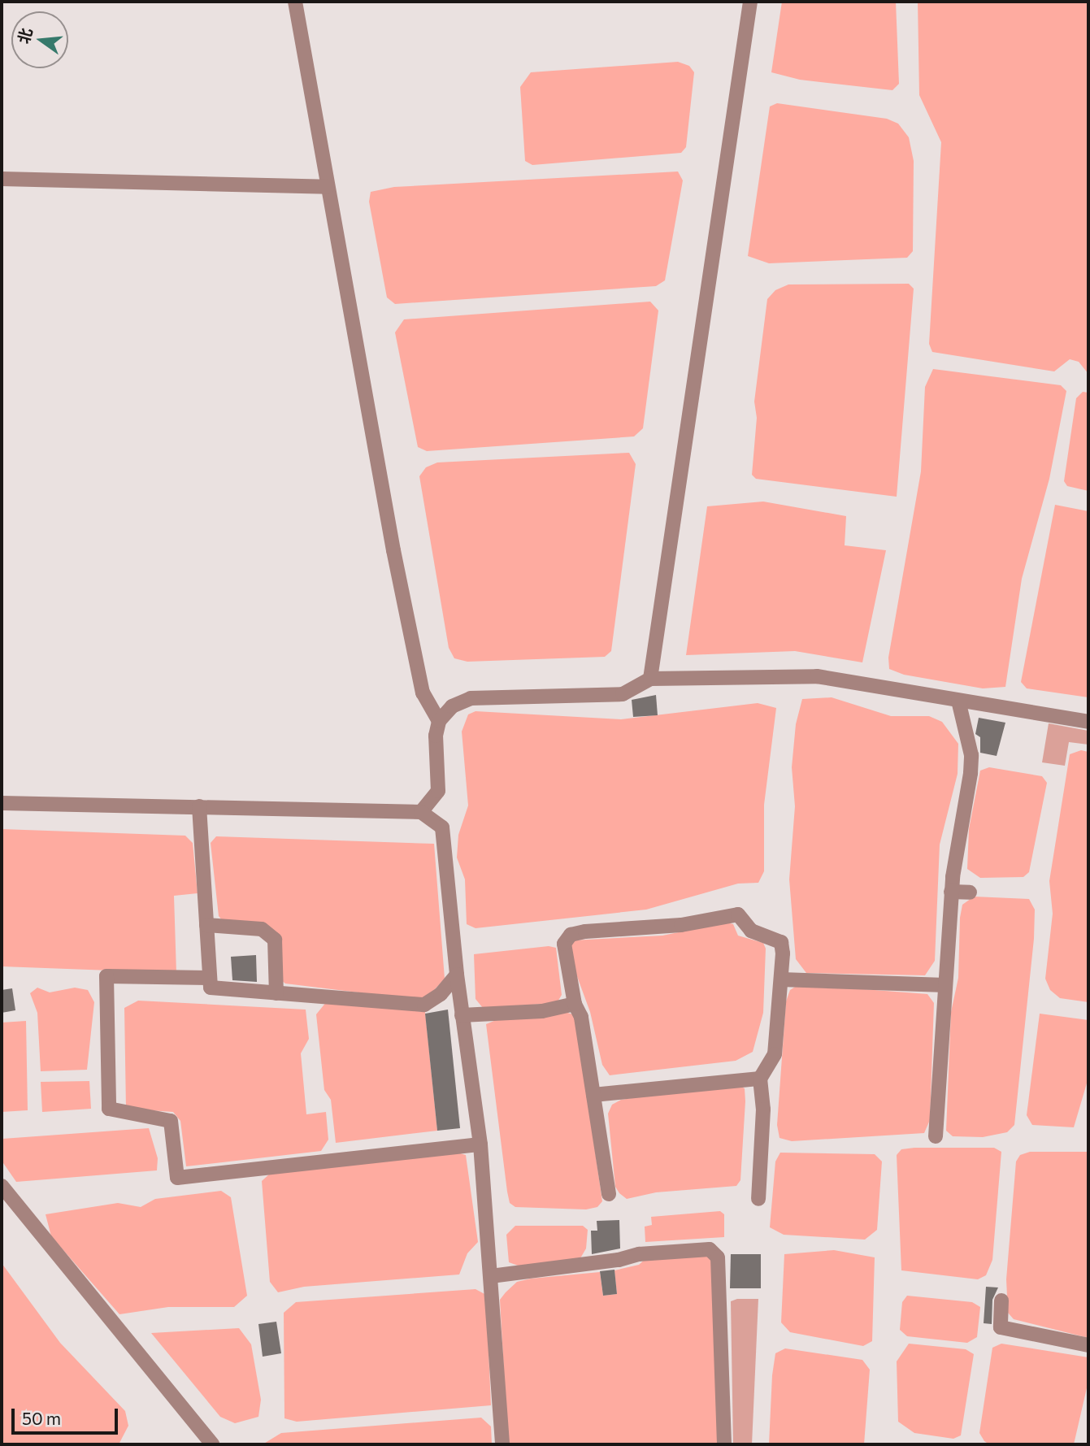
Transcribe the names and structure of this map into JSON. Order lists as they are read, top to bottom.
{
  "scale_bar": "50 m",
  "north": "left"
}
